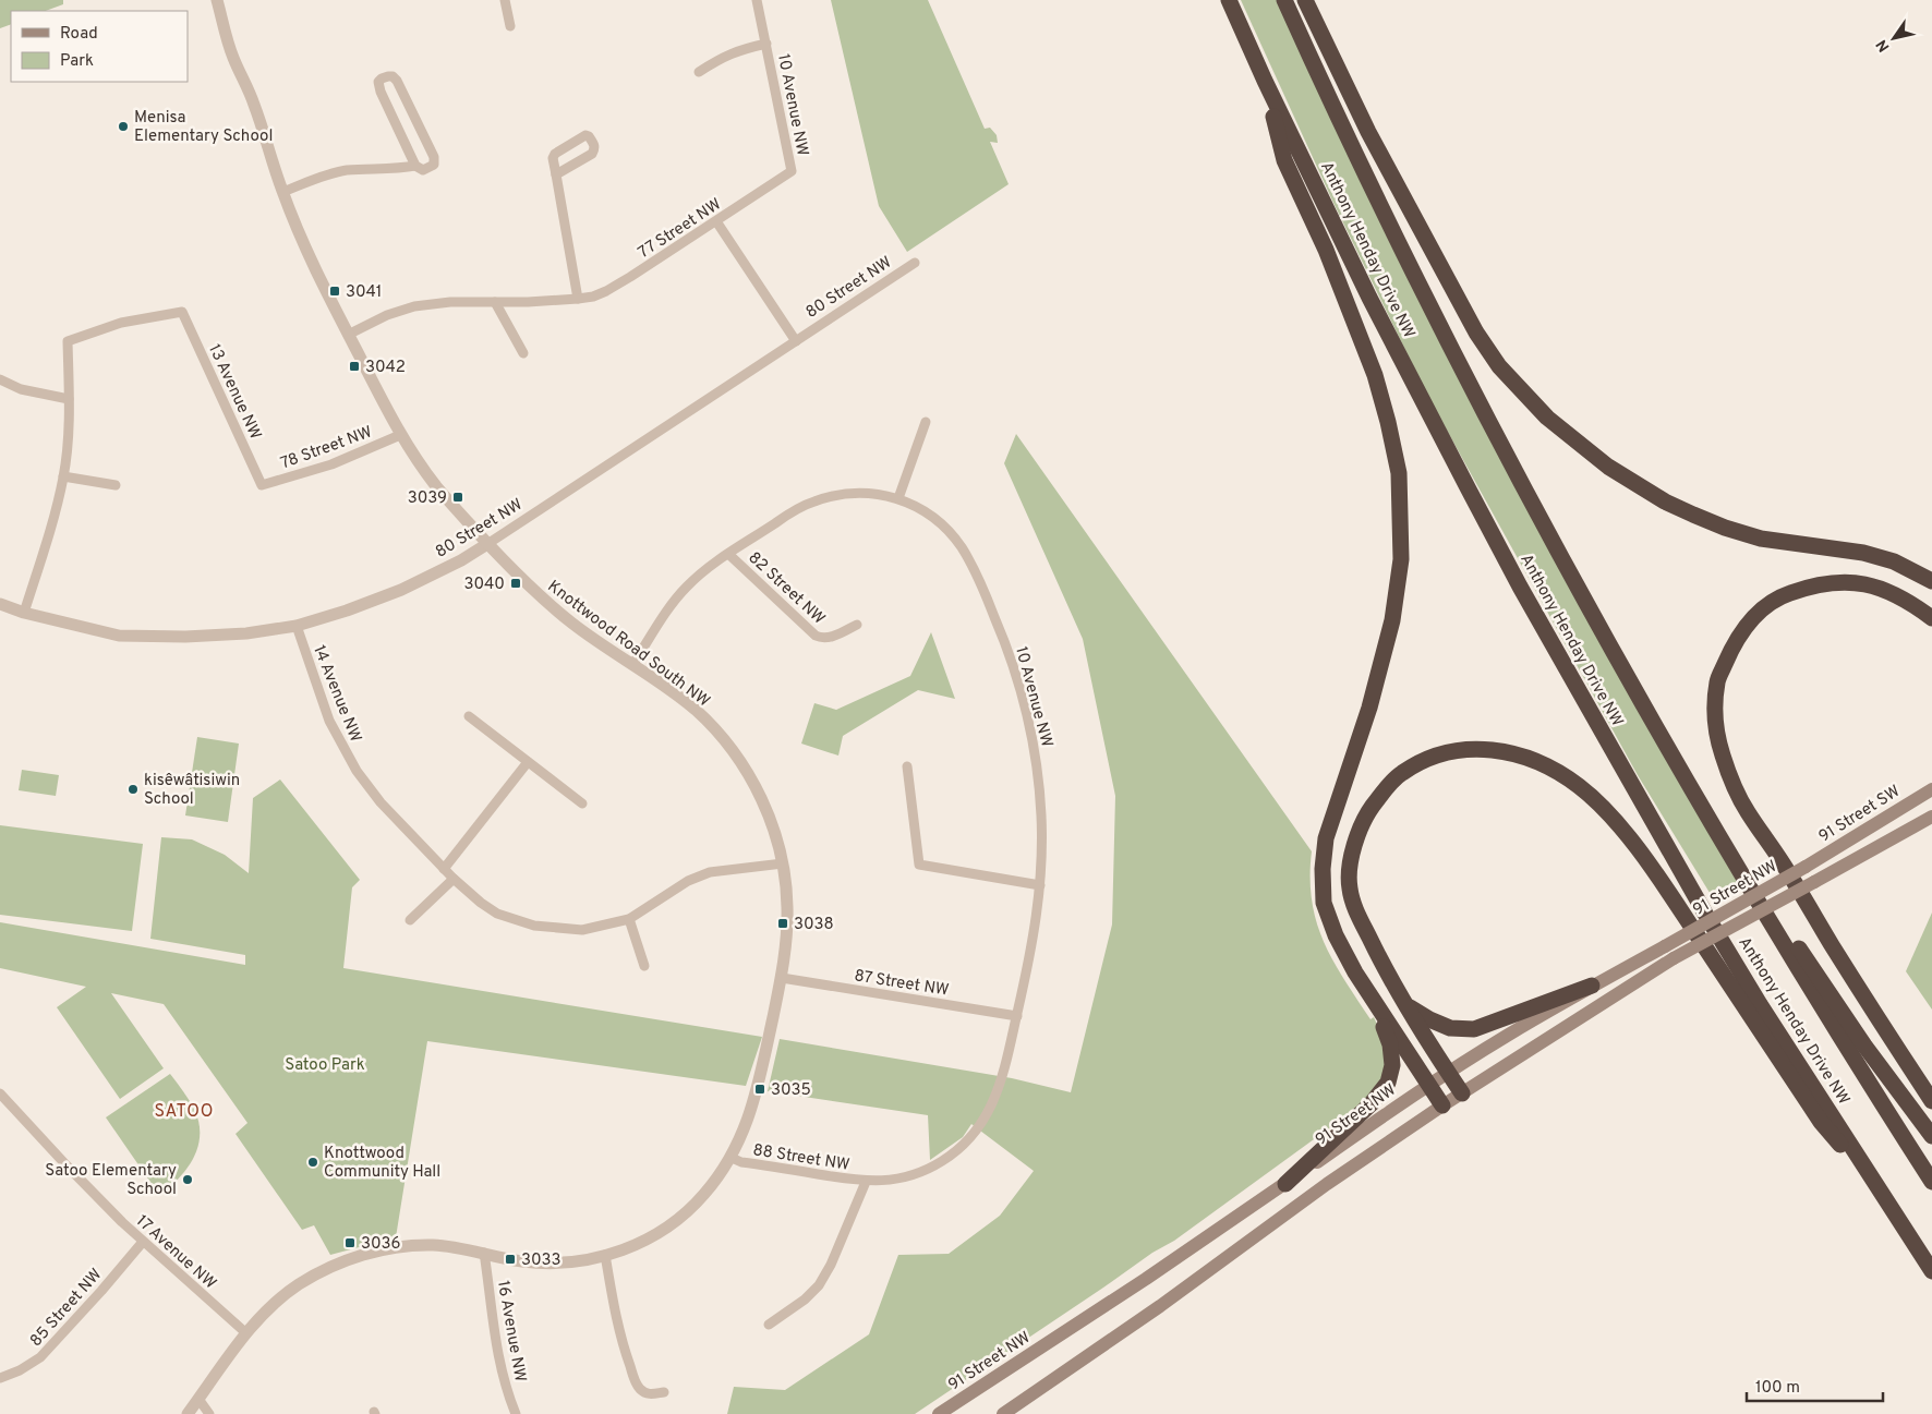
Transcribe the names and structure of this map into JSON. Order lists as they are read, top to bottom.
{
  "streets": {
    "highway": ["Anthony Henday Drive NW"],
    "main road": ["91 Street SW", "91 Street NW"],
    "street": [
      "10 Avenue NW",
      "77 Street NW",
      "80 Street NW",
      "13 Avenue NW",
      "78 Street NW",
      "82 Street NW",
      "Knottwood Road South NW",
      "14 Avenue NW",
      "87 Street NW",
      "88 Street NW",
      "17 Avenue NW",
      "85 Street NW",
      "16 Avenue NW"
    ]
  },
  "crossings": [
    ["10 Avenue NW", "77 Street NW"],
    ["10 Avenue NW", "82 Street NW"],
    ["10 Avenue NW", "87 Street NW"],
    ["10 Avenue NW", "88 Street NW"],
    ["77 Street NW", "Knottwood Road South NW"],
    ["80 Street NW", "Knottwood Road South NW"],
    ["80 Street NW", "14 Avenue NW"],
    ["13 Avenue NW", "78 Street NW"],
    ["78 Street NW", "Knottwood Road South NW"],
    ["82 Street NW", "Knottwood Road South NW"],
    ["Knottwood Road South NW", "87 Street NW"],
    ["Knottwood Road South NW", "88 Street NW"],
    ["Knottwood Road South NW", "17 Avenue NW"],
    ["Knottwood Road South NW", "16 Avenue NW"],
    ["91 Street SW", "91 Street NW"],
    ["17 Avenue NW", "85 Street NW"]
  ],
  "districts": ["SATOO"],
  "parks": ["Satoo Park"],
  "places": {
    "other": [
      "Menisa Elementary School",
      "kisêwâtisiwin School",
      "Knottwood Community Hall",
      "Satoo Elementary School"
    ],
    "transit": [
      "3041",
      "3042",
      "3039",
      "3040",
      "3038",
      "3035",
      "3036",
      "3033"
    ]
  },
  "legend": ["Road", "Park"],
  "scale_bar": "100 m",
  "north": "bottom left"
}
